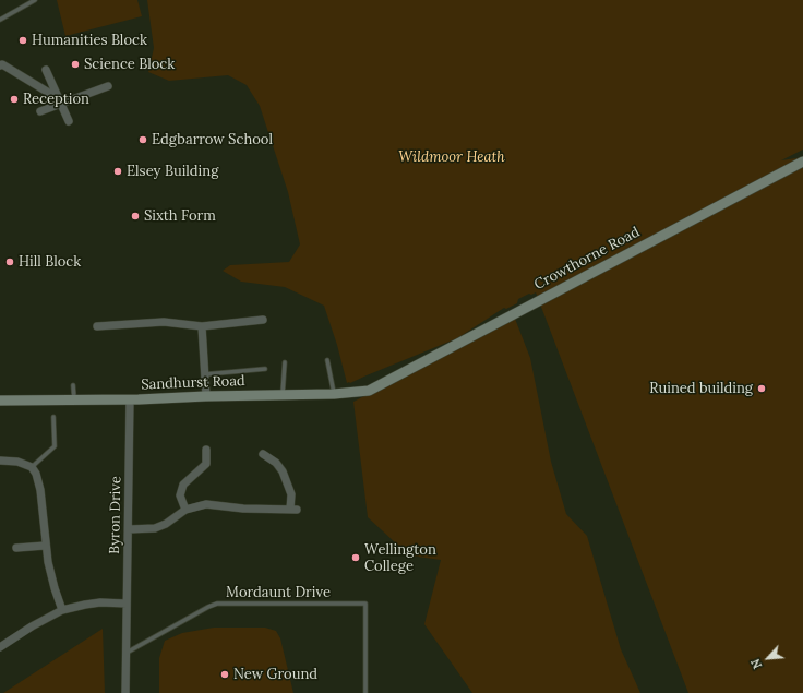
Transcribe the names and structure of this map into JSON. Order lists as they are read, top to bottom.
{
  "streets": {
    "street": ["Crowthorne Road", "Sandhurst Road", "Byron Drive"],
    "lane": ["Mordaunt Drive"]
  },
  "crossings": [
    ["Crowthorne Road", "Sandhurst Road"],
    ["Sandhurst Road", "Byron Drive"],
    ["Byron Drive", "Mordaunt Drive"]
  ],
  "parks": ["Wildmoor Heath"],
  "places": [
    "Humanities Block",
    "Science Block",
    "Reception",
    "Edgbarrow School",
    "Elsey Building",
    "Sixth Form",
    "Hill Block",
    "Ruined building",
    "Wellington College",
    "New Ground"
  ],
  "north": "bottom left"
}
